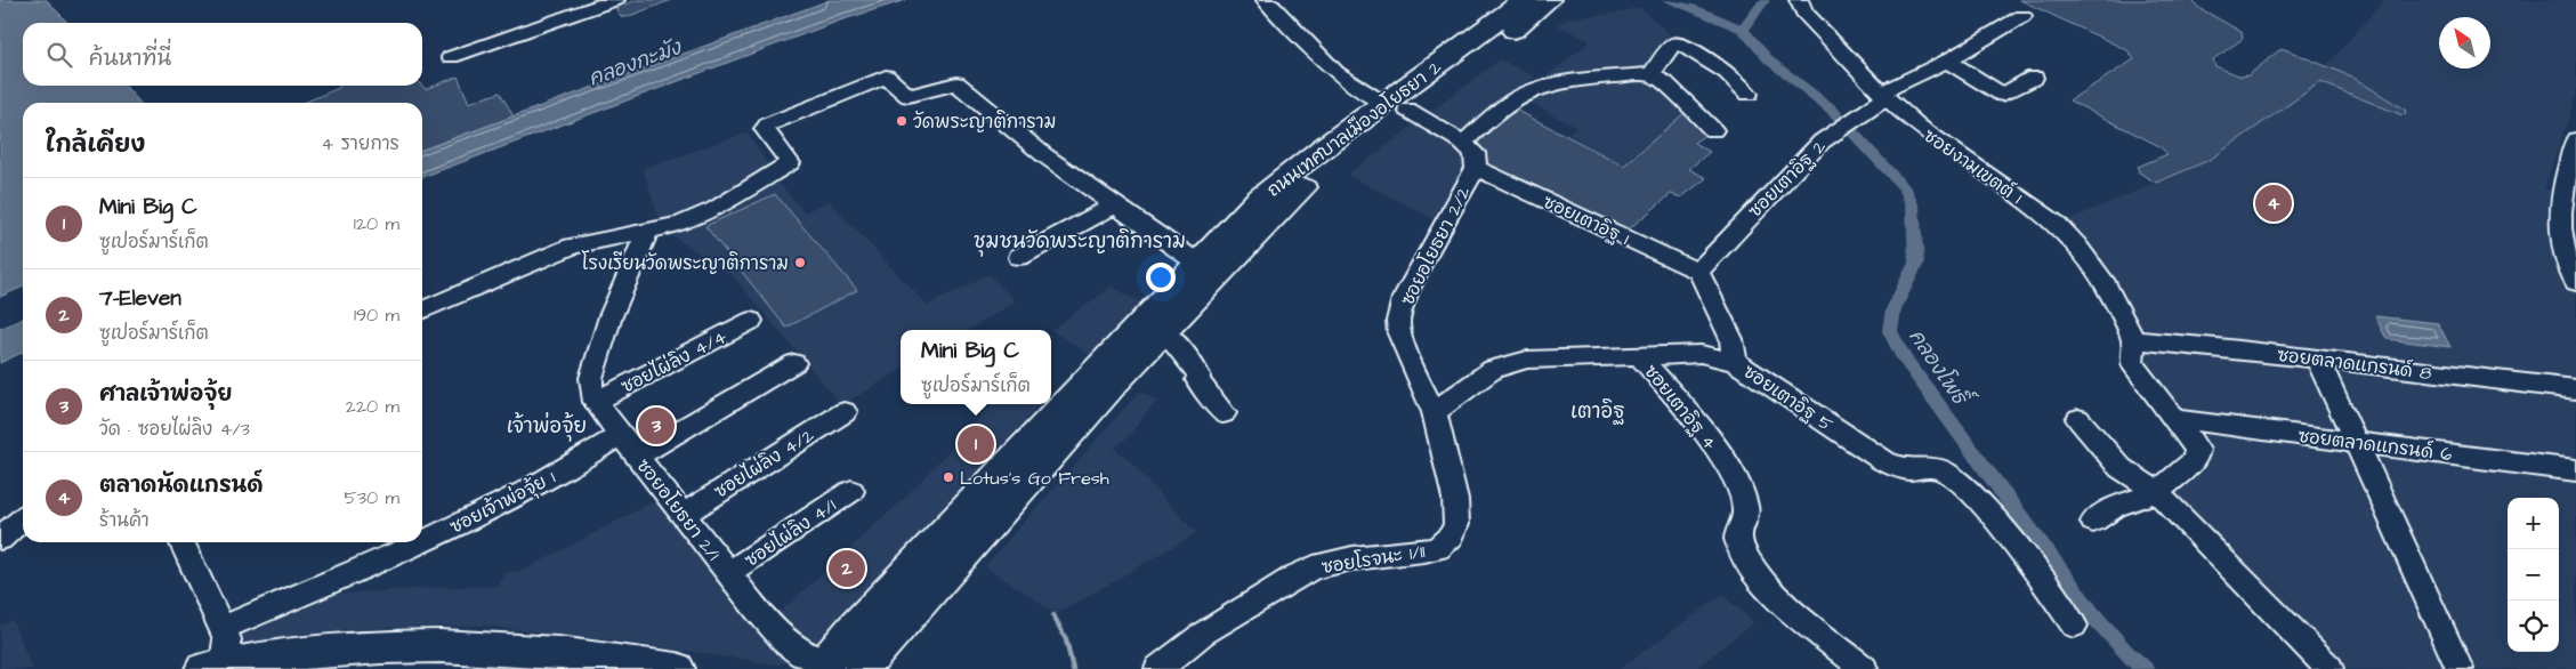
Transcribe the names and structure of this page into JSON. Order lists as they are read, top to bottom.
{
  "streets": {
    "main road": ["ถนนเทศบาลเมืองอโยธยา 2"],
    "street": [
      "ซอยงามเขตต์ 1",
      "ซอยเตาอิฐ 2",
      "ซอยเตาอิฐ 1",
      "ซอยอโยธยา 2/2",
      "ซอยไผ่ลิง 4/4",
      "ซอยตลาดแกรนด์ 8",
      "ซอยเตาอิฐ 5",
      "ซอยเตาอิฐ 4",
      "ซอยตลาดแกรนด์ 6",
      "ซอยไผ่ลิง 4/2",
      "ซอยเจ้าพ่อจุ้ย 1",
      "ซอยอโยธยา 2/1",
      "ซอยไผ่ลิง 4/1",
      "ซอยโรจนะ 1/11"
    ]
  },
  "crossings": [
    ["ถนนเทศบาลเมืองอโยธยา 2", "ซอยอโยธยา 2/1"],
    ["ซอยงามเขตต์ 1", "ซอยเตาอิฐ 2"],
    ["ซอยงามเขตต์ 1", "ซอยตลาดแกรนด์ 8"],
    ["ซอยเตาอิฐ 2", "ซอยเตาอิฐ 1"],
    ["ซอยเตาอิฐ 1", "ซอยอโยธยา 2/2"],
    ["ซอยอโยธยา 2/2", "ซอยเตาอิฐ 5"],
    ["ซอยอโยธยา 2/2", "ซอยโรจนะ 1/11"],
    ["ซอยไผ่ลิง 4/4", "ซอยอโยธยา 2/1"],
    ["ซอยเตาอิฐ 5", "ซอยเตาอิฐ 4"],
    ["ซอยเตาอิฐ 5", "ซอยโรจนะ 1/11"],
    ["ซอยไผ่ลิง 4/2", "ซอยอโยธยา 2/1"],
    ["ซอยเจ้าพ่อจุ้ย 1", "ซอยอโยธยา 2/1"],
    ["ซอยอโยธยา 2/1", "ซอยไผ่ลิง 4/1"]
  ],
  "districts": ["ชุมชนวัดพระญาติการาม", "เตาอิฐ", "เจ้าพ่อจุ้ย"],
  "water": ["คลองกะมัง", "คลองโพธิ์"],
  "places": ["วัดพระญาติการาม", "โรงเรียนวัดพระญาติการาม", "Lotus's Go Fresh"],
  "north": "top left",
  "page": {
    "search": "ค้นหาที่นี่",
    "heading": ["ใกล้เคียง", "4 รายการ"],
    "list": [
      {
        "mark": "1",
        "name": "Mini Big C",
        "note": "ซูเปอร์มาร์เก็ต",
        "value": "120 m"
      },
      {
        "mark": "2",
        "name": "7-Eleven",
        "note": "ซูเปอร์มาร์เก็ต",
        "value": "190 m"
      },
      {
        "mark": "3",
        "name": "ศาลเจ้าพ่อจุ้ย",
        "note": "วัด · ซอยไผ่ลิง 4/3",
        "value": "220 m"
      },
      {
        "mark": "4",
        "name": "ตลาดนัดแกรนด์",
        "note": "ร้านค้า",
        "value": "530 m"
      }
    ],
    "pins": [
      "4",
      "3",
      "1",
      "2"
    ],
    "popup": ["Mini Big C", "ซูเปอร์มาร์เก็ต"],
    "map_buttons": ["+", "−"]
  }
}
